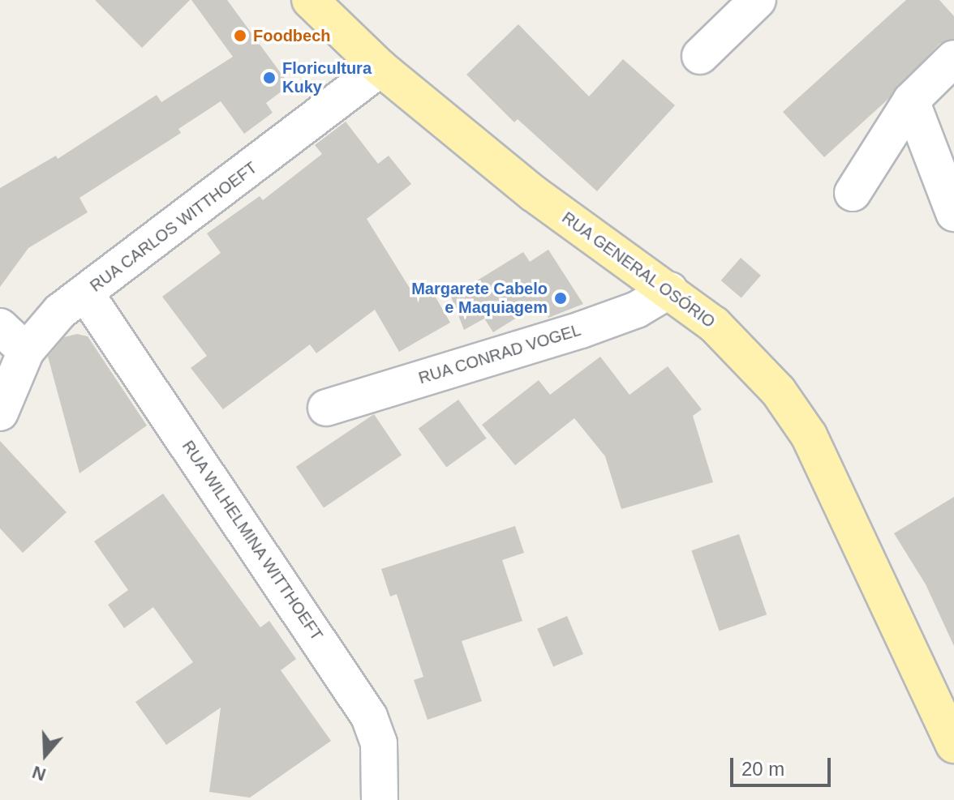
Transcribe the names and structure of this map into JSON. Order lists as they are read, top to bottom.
{
  "streets": {
    "main road": ["RUA GENERAL OSÓRIO"],
    "street": ["RUA CARLOS WITTHOEFT", "RUA CONRAD VOGEL", "RUA WILHELMINA WITTHOEFT"]
  },
  "crossings": [
    ["RUA CARLOS WITTHOEFT", "RUA GENERAL OSÓRIO"],
    ["RUA CARLOS WITTHOEFT", "RUA WILHELMINA WITTHOEFT"],
    ["RUA GENERAL OSÓRIO", "RUA CONRAD VOGEL"]
  ],
  "places": ["Foodbech", "Floricultura Kuky", "Margarete Cabelo e Maquiagem"],
  "scale_bar": "20 m",
  "north": "bottom"
}
